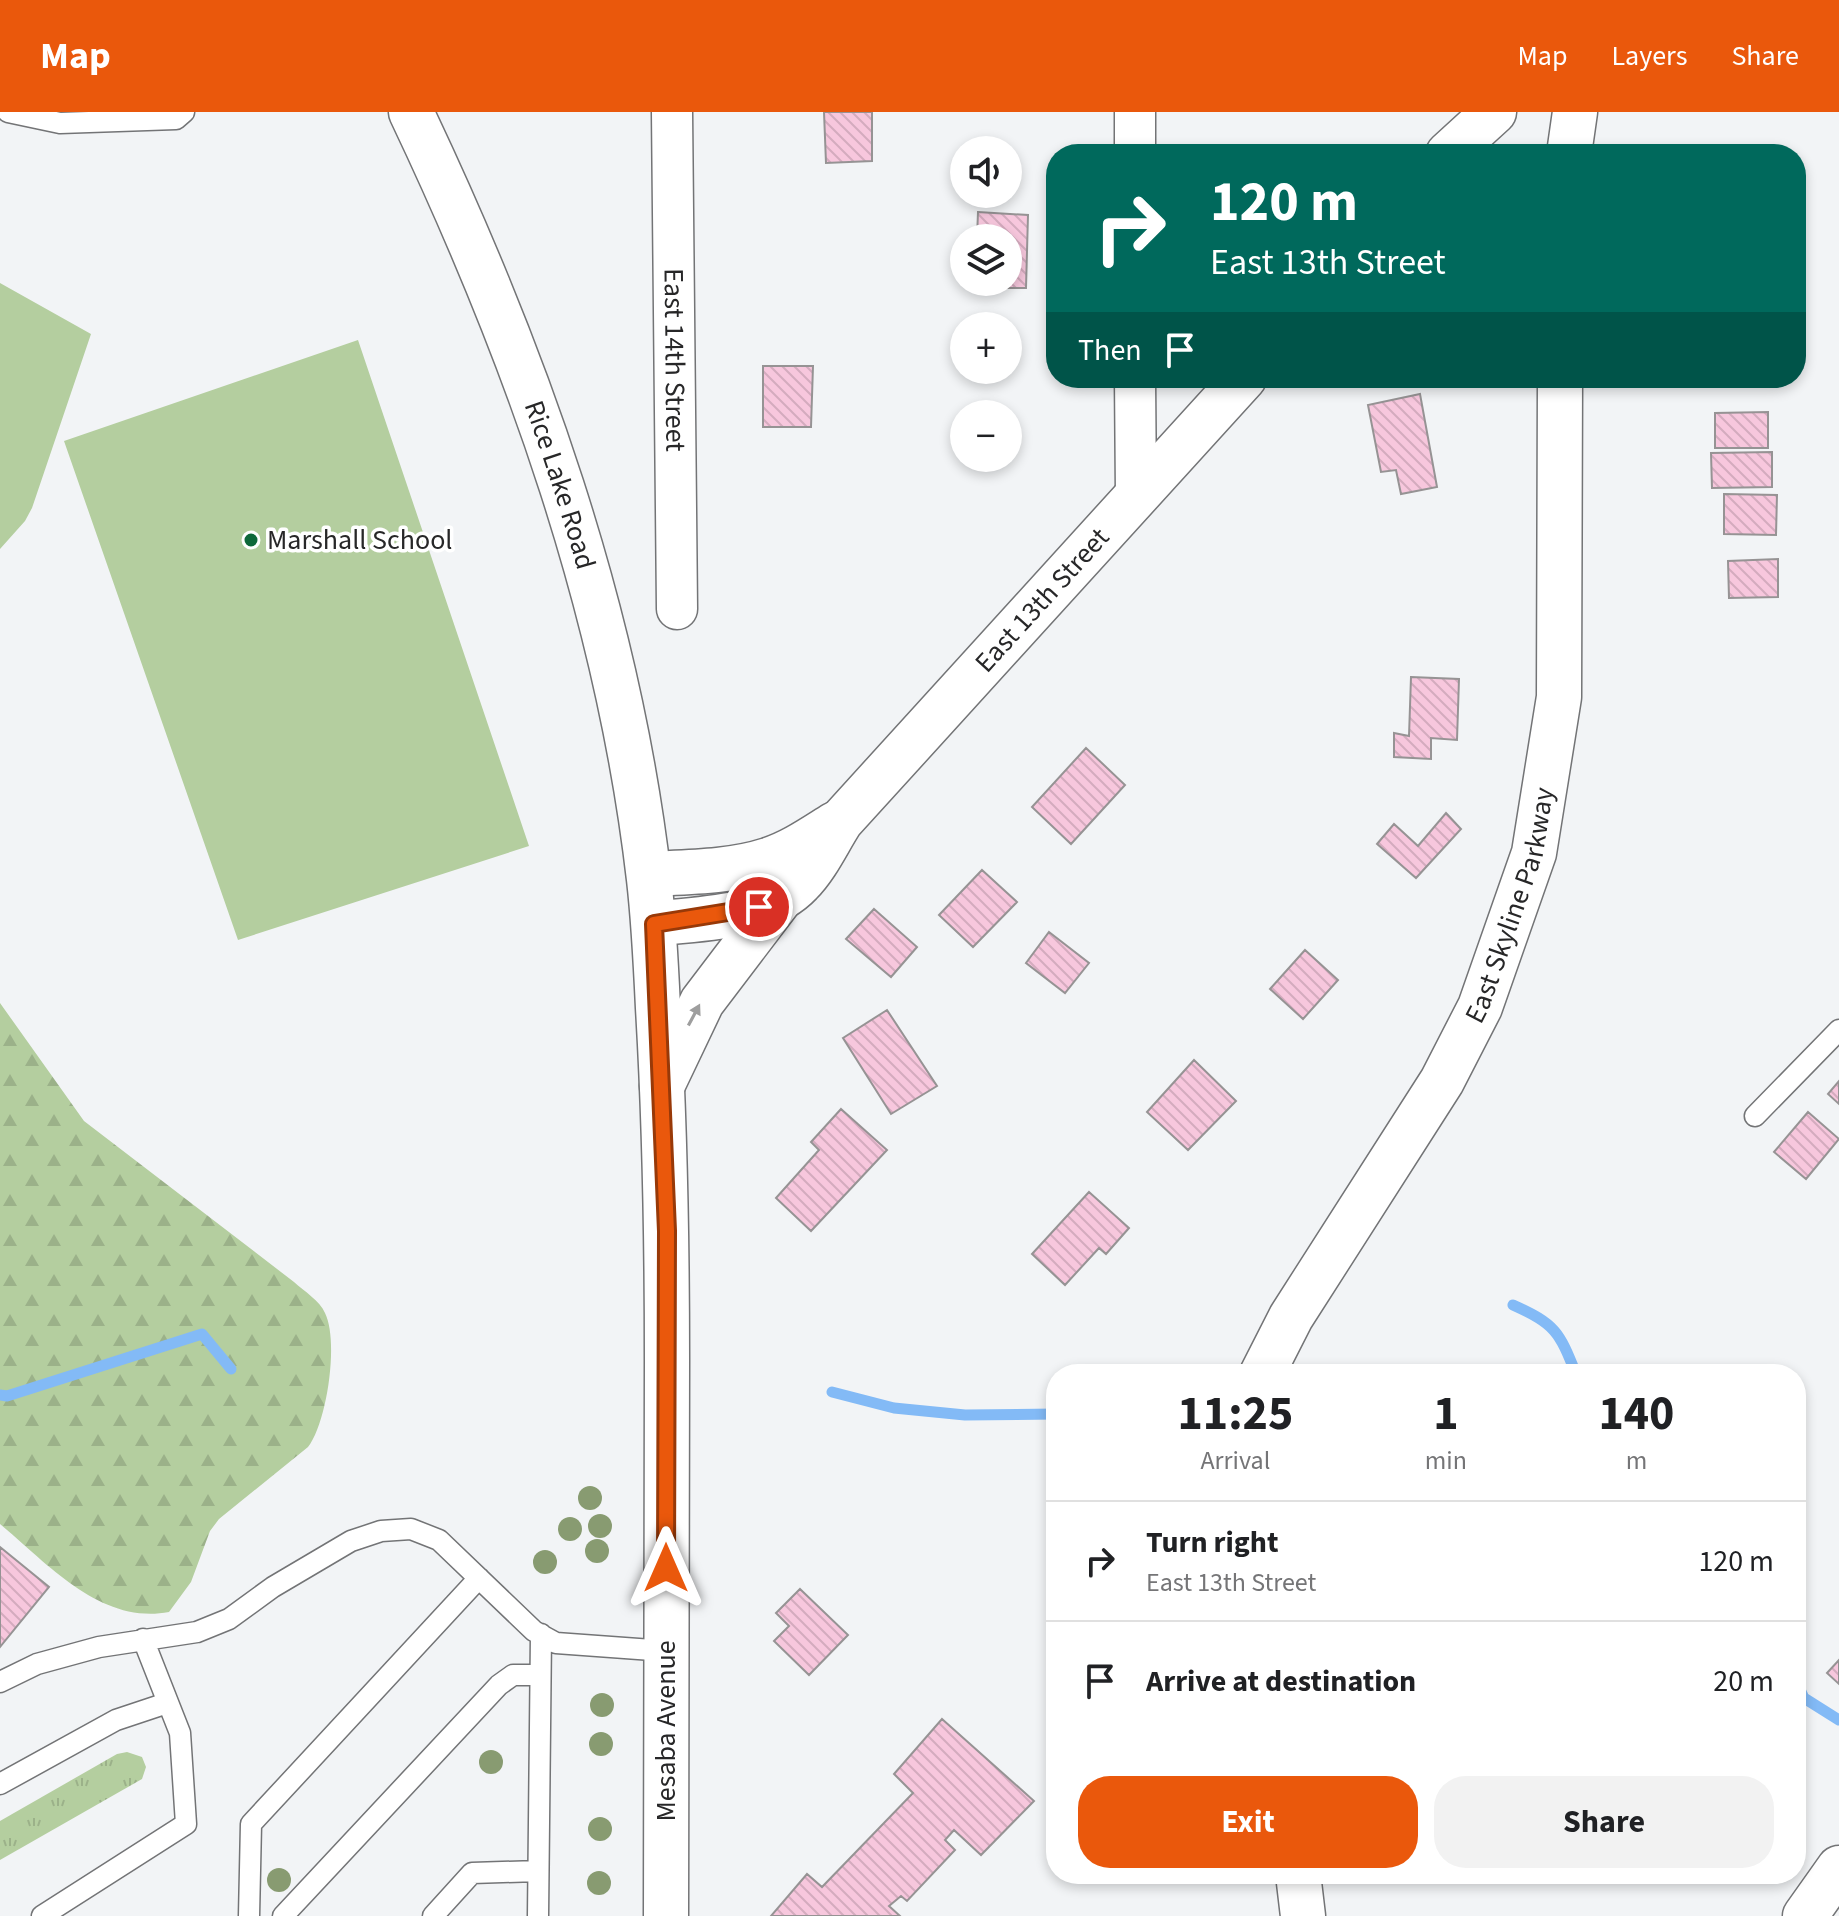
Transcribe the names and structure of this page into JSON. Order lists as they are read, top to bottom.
{
  "streets": {
    "street": [
      "East 14th Street",
      "Rice Lake Road",
      "East 13th Street",
      "East Skyline Parkway",
      "Mesaba Avenue"
    ]
  },
  "crossings": [
    ["Rice Lake Road", "East 13th Street"],
    ["Rice Lake Road", "Mesaba Avenue"],
    ["East 13th Street", "Mesaba Avenue"]
  ],
  "places": ["Marshall School"],
  "page": {
    "header": "Map",
    "nav": ["Map", "Layers", "Share"],
    "map_buttons": ["+", "−"],
    "turn": ["120 m", "East 13th Street"],
    "then": "Then",
    "eta": [
      "11:25",
      "Arrival",
      "1",
      "min",
      "140",
      "m"
    ],
    "list": [
      {
        "name": "Turn right",
        "note": "East 13th Street",
        "value": "120 m"
      },
      {
        "name": "Arrive at destination",
        "value": "20 m"
      }
    ],
    "buttons": ["Exit", "Share"]
  }
}
